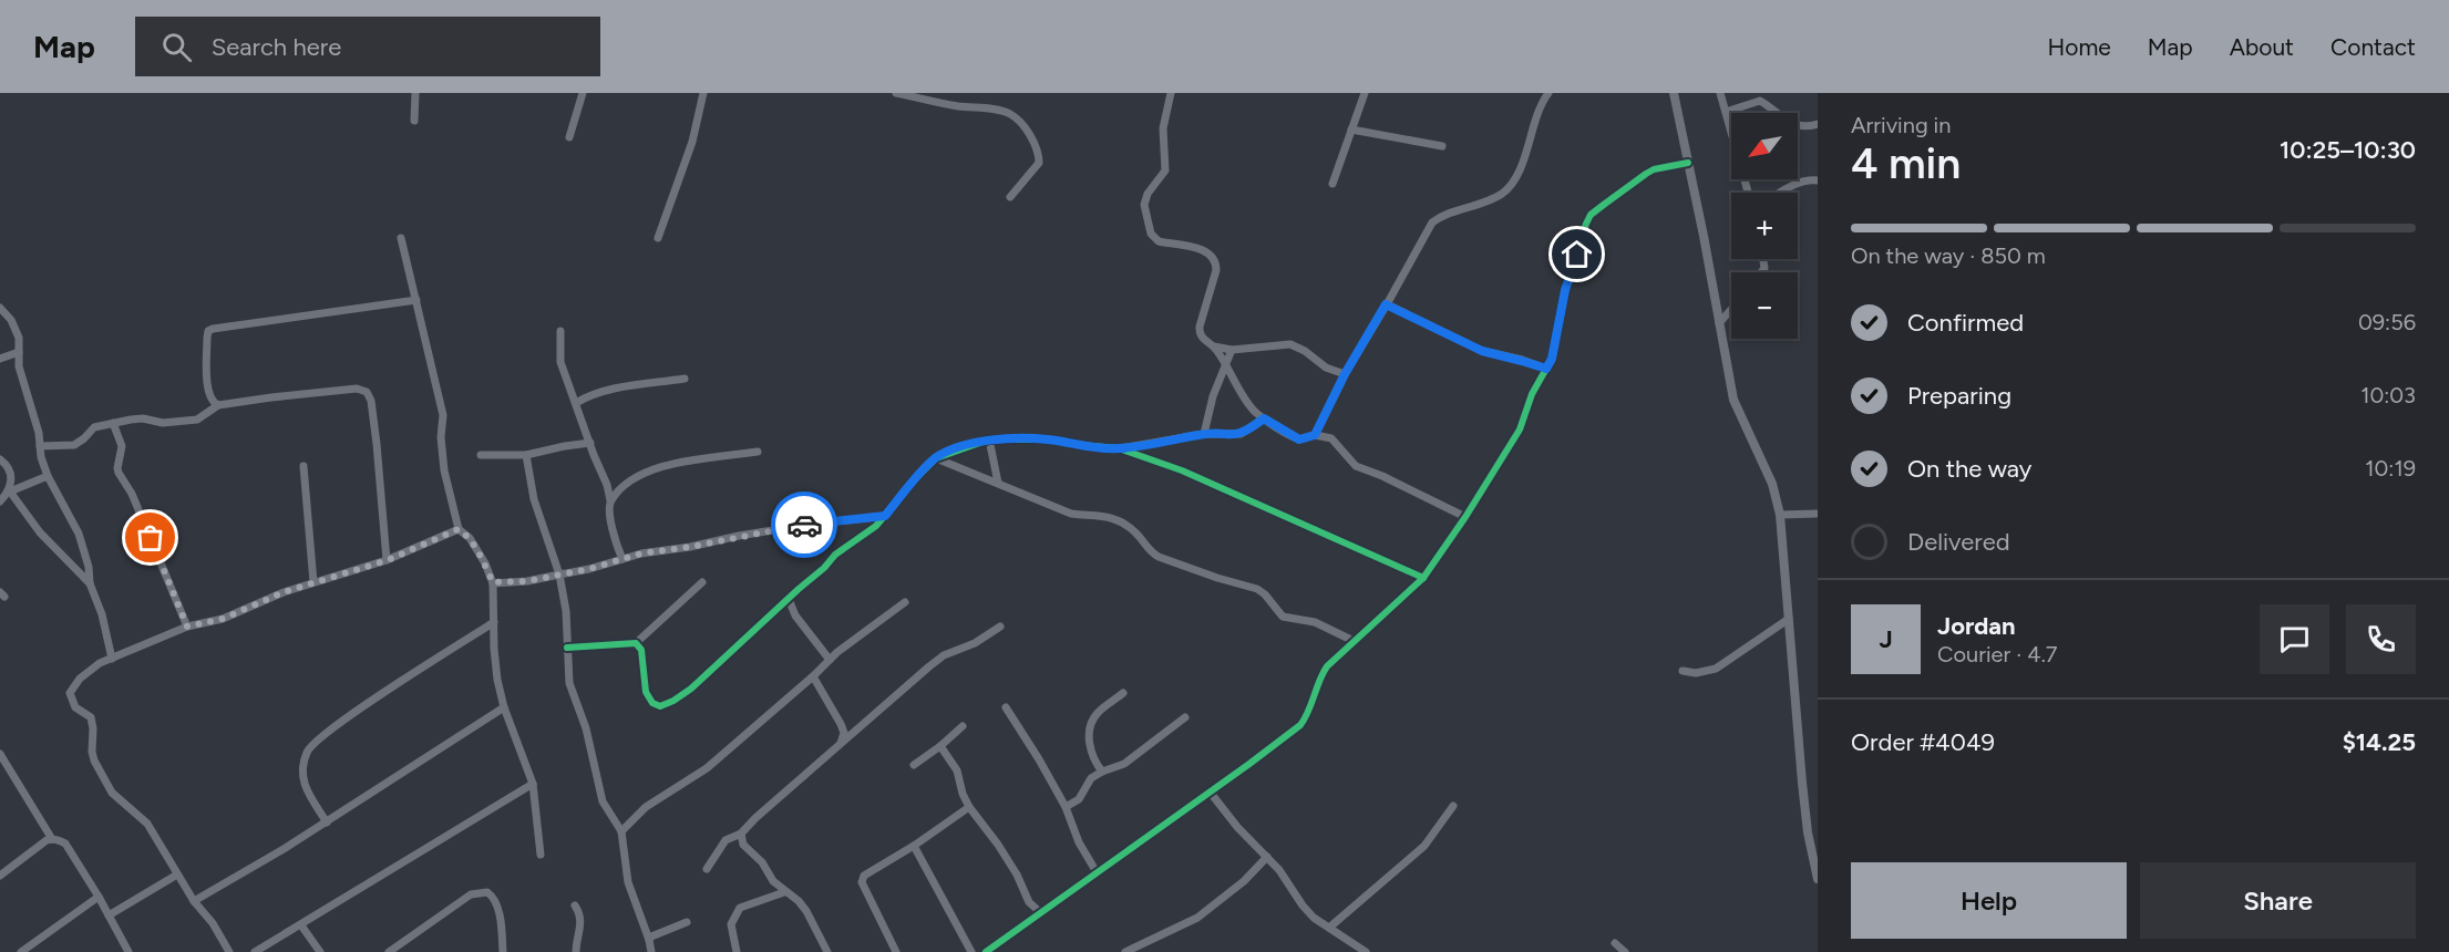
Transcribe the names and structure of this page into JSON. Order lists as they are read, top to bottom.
{
  "north": "bottom left",
  "page": {
    "header": "Map",
    "search": "Search here",
    "nav": [
      "Home",
      "Map",
      "About",
      "Contact"
    ],
    "heading": ["4 min", "Arriving in", "10:25–10:30"],
    "panel": [
      "Jordan",
      "Courier · 4.7",
      "Order #4049",
      "$14.25"
    ],
    "map_buttons": ["+", "−"],
    "bar": "On the way · 850 m",
    "list": [
      ["Confirmed", "09:56"],
      ["Preparing", "10:03"],
      ["On the way", "10:19"],
      "Delivered"
    ],
    "round": "J",
    "buttons": ["Help", "Share"]
  }
}
